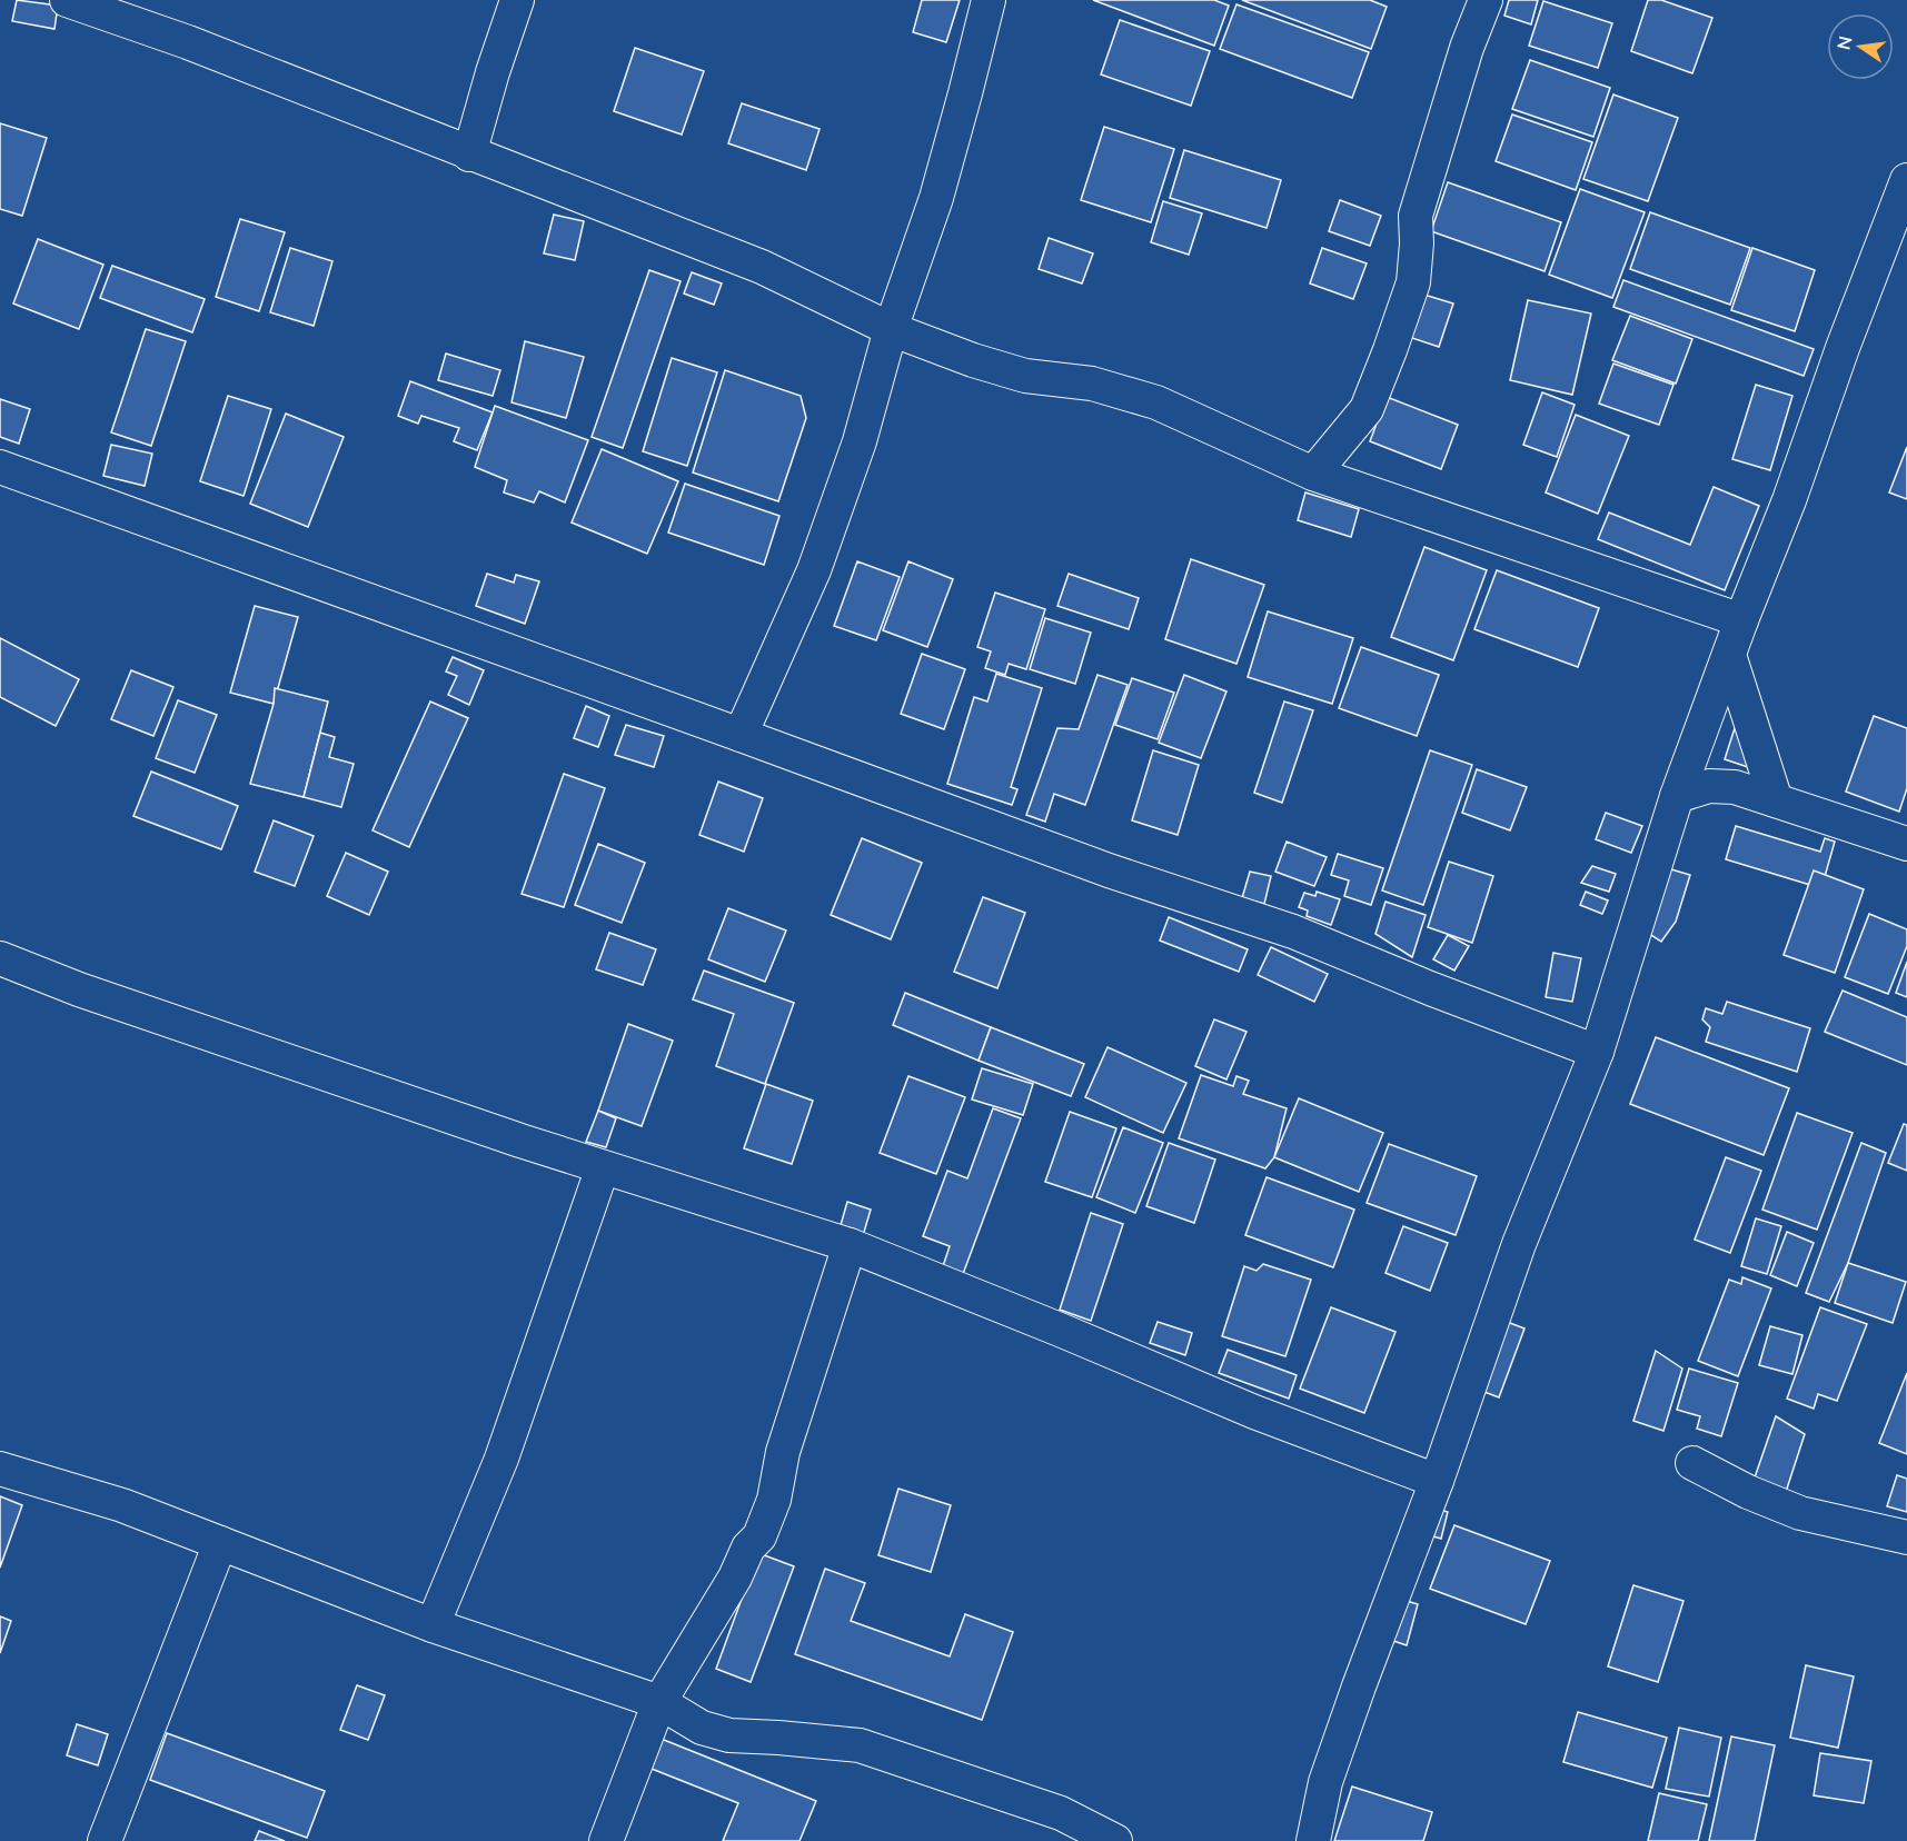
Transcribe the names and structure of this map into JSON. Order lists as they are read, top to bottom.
{
  "north": "left"
}
